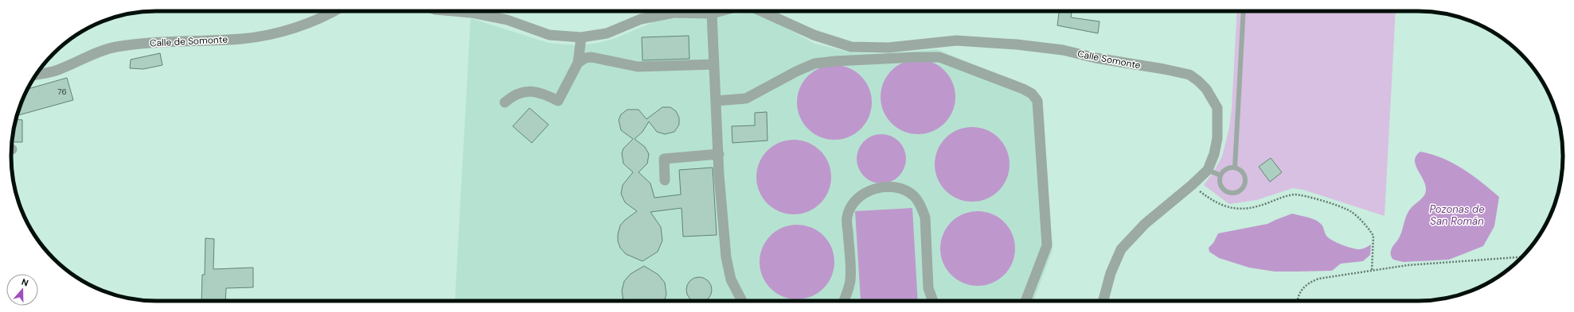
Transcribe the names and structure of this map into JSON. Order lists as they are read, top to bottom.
{
  "streets": {
    "street": ["Calle de Somonte", "Calle Somonte"]
  },
  "water": ["Pozonas de San Román"],
  "house_numbers": ["76"],
  "north": "top"
}
